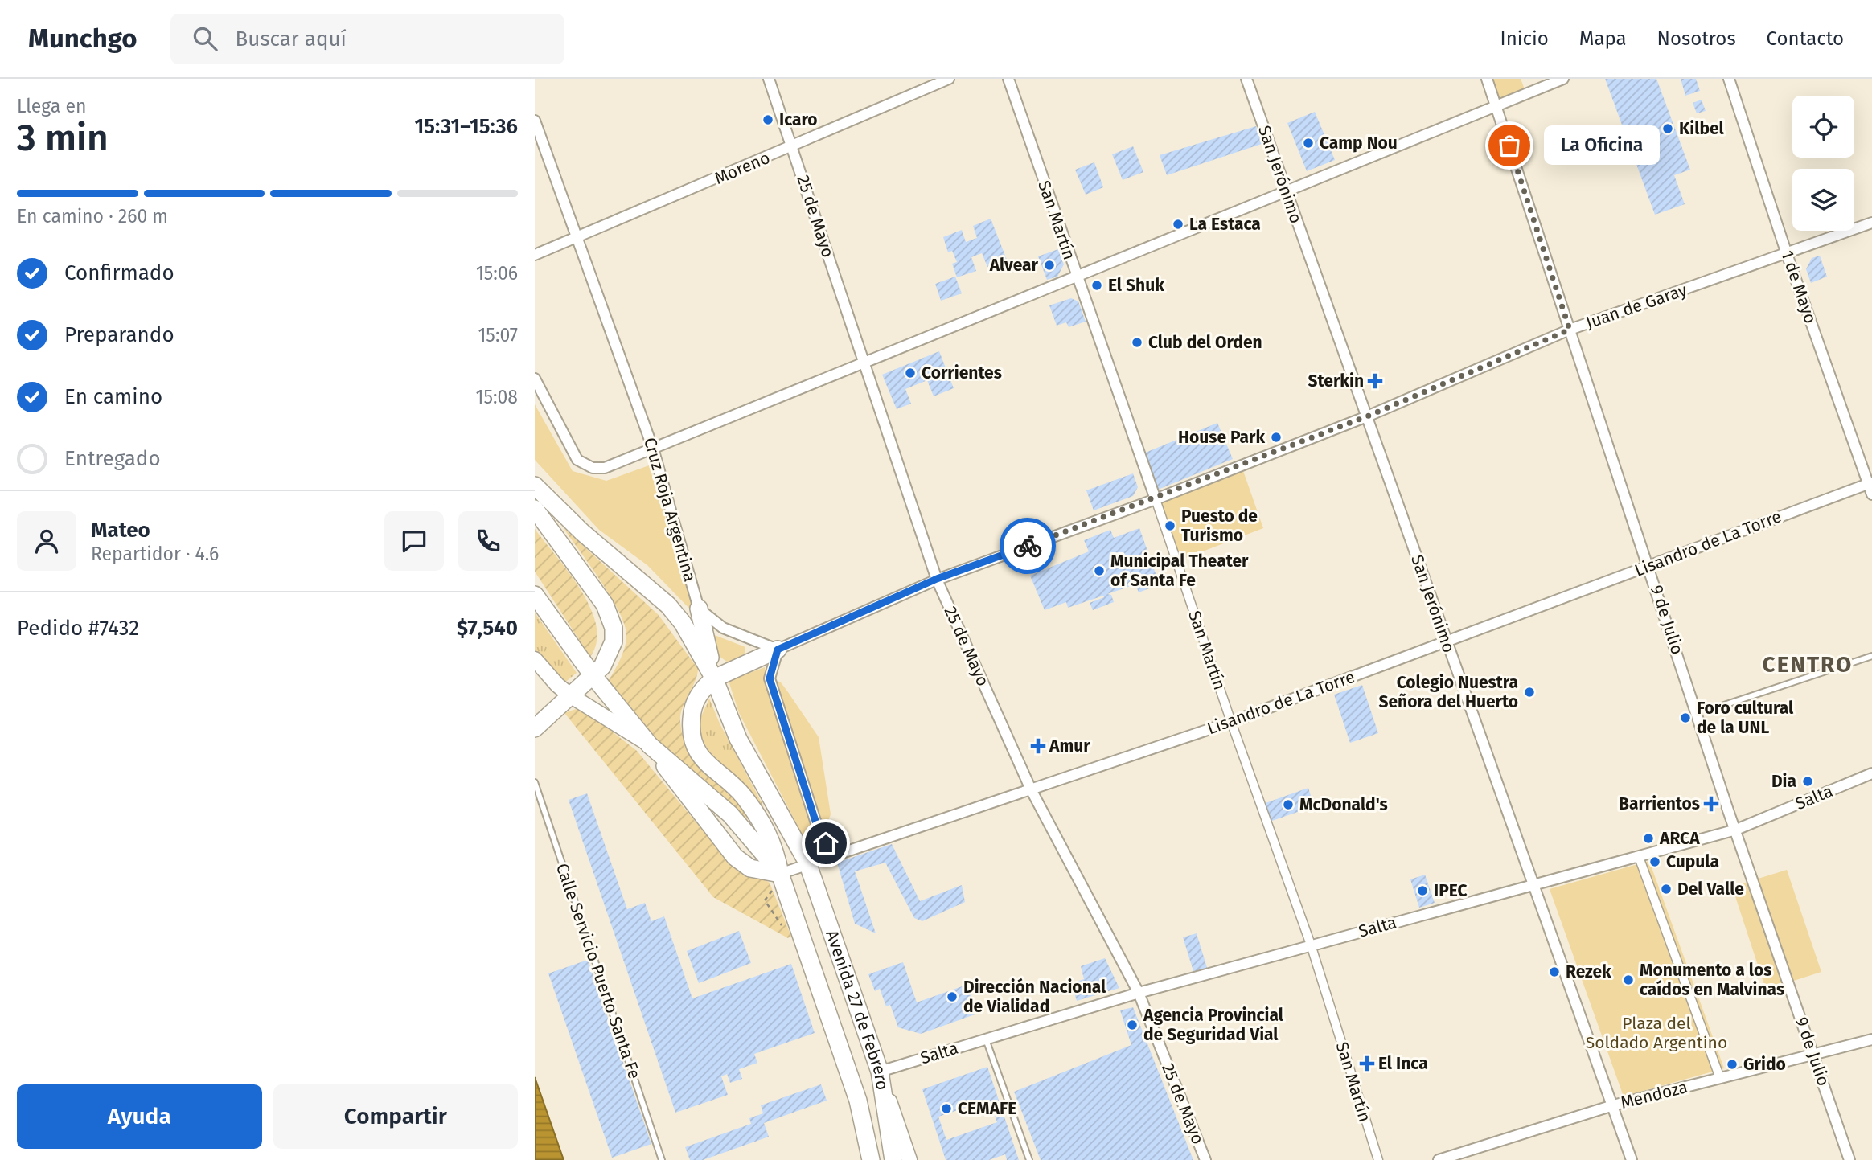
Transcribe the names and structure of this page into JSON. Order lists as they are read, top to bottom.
{
  "streets": {
    "highway": ["Avenida 27 de Febrero"],
    "street": [
      "Moreno",
      "San Jerónimo",
      "25 de Mayo",
      "San Martín",
      "1 de Mayo",
      "Juan de Garay",
      "Cruz Roja Argentina",
      "Lisandro de La Torre",
      "9 de Julio",
      "Salta",
      "Mendoza"
    ],
    "lane": ["Calle Servicio Puerto Santa Fe"]
  },
  "crossings": [
    ["Moreno", "25 de Mayo"],
    ["Moreno", "Cruz Roja Argentina"],
    ["San Jerónimo", "Juan de Garay"],
    ["San Jerónimo", "Lisandro de La Torre"],
    ["San Jerónimo", "Salta"],
    ["San Jerónimo", "Mendoza"],
    ["25 de Mayo", "Juan de Garay"],
    ["25 de Mayo", "Lisandro de La Torre"],
    ["25 de Mayo", "Salta"],
    ["San Martín", "Juan de Garay"],
    ["San Martín", "Lisandro de La Torre"],
    ["San Martín", "Salta"],
    ["1 de Mayo", "Juan de Garay"],
    ["1 de Mayo", "Lisandro de La Torre"],
    ["Juan de Garay", "9 de Julio"],
    ["Lisandro de La Torre", "9 de Julio"],
    ["Lisandro de La Torre", "Avenida 27 de Febrero"],
    ["9 de Julio", "Salta"],
    ["9 de Julio", "Mendoza"],
    ["Salta", "Avenida 27 de Febrero"]
  ],
  "districts": ["CENTRO"],
  "parks": ["Plaza del Soldado Argentino"],
  "places": {
    "other": [
      "Icaro",
      "Kilbel",
      "Camp Nou",
      "La Oficina",
      "La Estaca",
      "Alvear",
      "El Shuk",
      "Club del Orden",
      "Corrientes",
      "House Park",
      "Puesto de Turismo",
      "Municipal Theater of Santa Fe",
      "Colegio Nuestra Señora del Huerto",
      "Foro cultural de la UNL",
      "Dia",
      "McDonald's",
      "ARCA",
      "Cupula",
      "Del Valle",
      "IPEC",
      "Rezek",
      "Monumento a los caídos en Malvinas",
      "Dirección Nacional de Vialidad",
      "Agencia Provincial de Seguridad Vial",
      "Grido",
      "CEMAFE"
    ],
    "health": [
      "Sterkin",
      "Amur",
      "Barrientos",
      "El Inca"
    ]
  },
  "page": {
    "header": "Munchgo",
    "search": "Buscar aquí",
    "nav": [
      "Inicio",
      "Mapa",
      "Nosotros",
      "Contacto"
    ],
    "heading": ["3 min", "Llega en", "15:31–15:36"],
    "panel": [
      "Mateo",
      "Repartidor · 4.6",
      "Pedido #7432",
      "$7,540"
    ],
    "bubble": "La Oficina",
    "bar": "En camino · 260 m",
    "list": [
      ["Confirmado", "15:06"],
      ["Preparando", "15:07"],
      ["En camino", "15:08"],
      "Entregado"
    ],
    "buttons": ["Ayuda", "Compartir"]
  }
}
